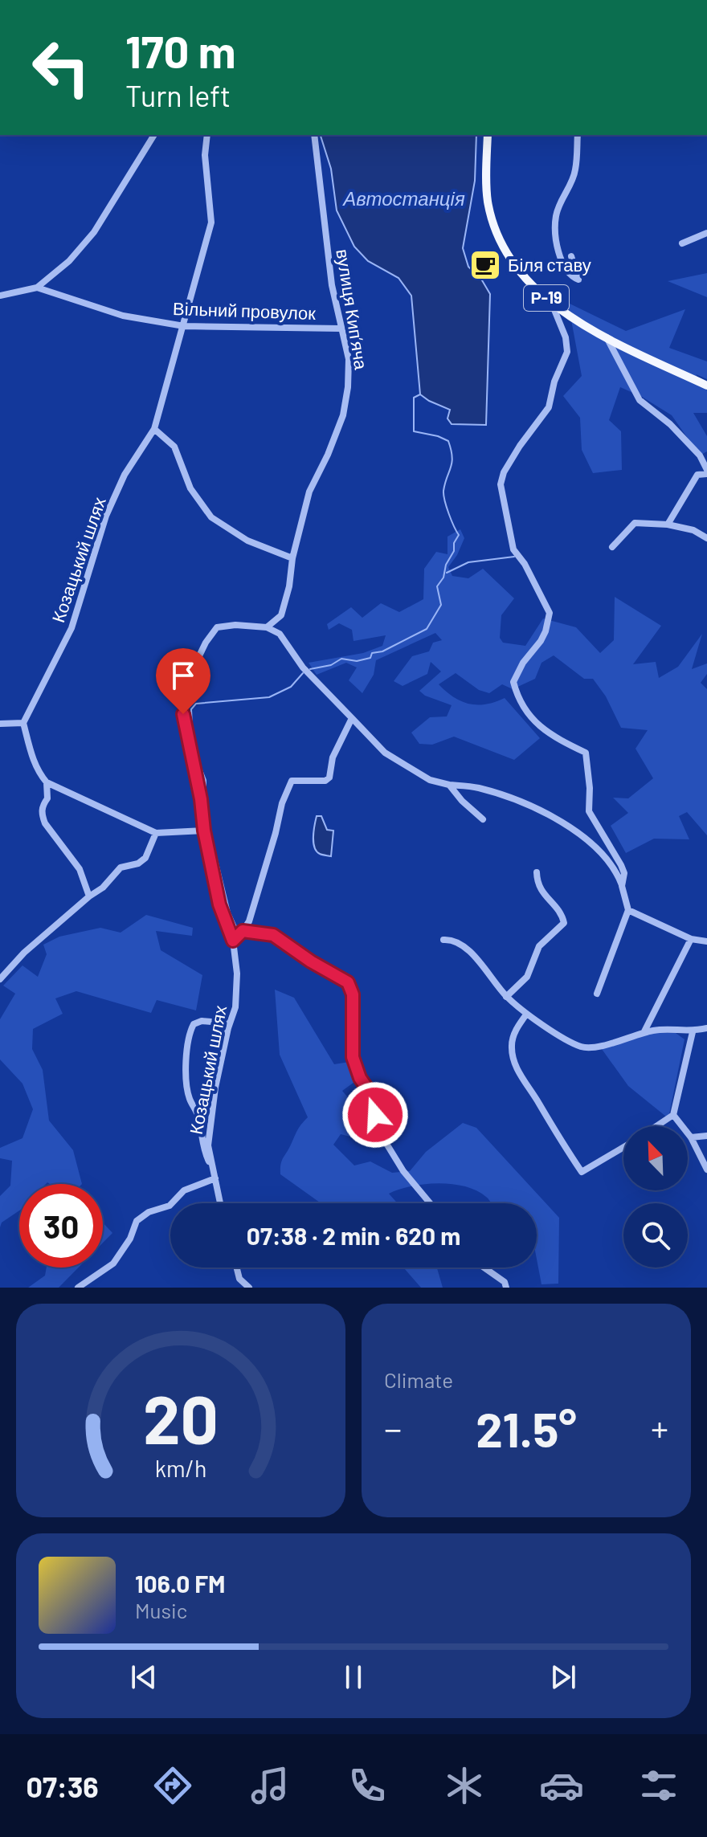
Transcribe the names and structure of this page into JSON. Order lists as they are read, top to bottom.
{
  "streets": {
    "main road": ["Р-19"],
    "street": ["вулиця Кипʼяча", "Вільний провулок", "Козацький шлях"]
  },
  "crossings": [
    ["вулиця Кипʼяча", "Вільний провулок"],
    ["Вільний провулок", "Козацький шлях"]
  ],
  "water": ["Автостанція"],
  "places": {
    "cafe": ["Біля ставу"]
  },
  "north": "top left",
  "page": {
    "turn": ["170 m", "Turn left"],
    "limit": "30",
    "trip": "07:38 · 2 min · 620 m",
    "tile": "Climate",
    "heat": ["−", "21.5°", "+"],
    "song": ["106.0 FM", "Music"],
    "tabs": "07:36",
    "gauge": ["20", "km/h"]
  }
}
